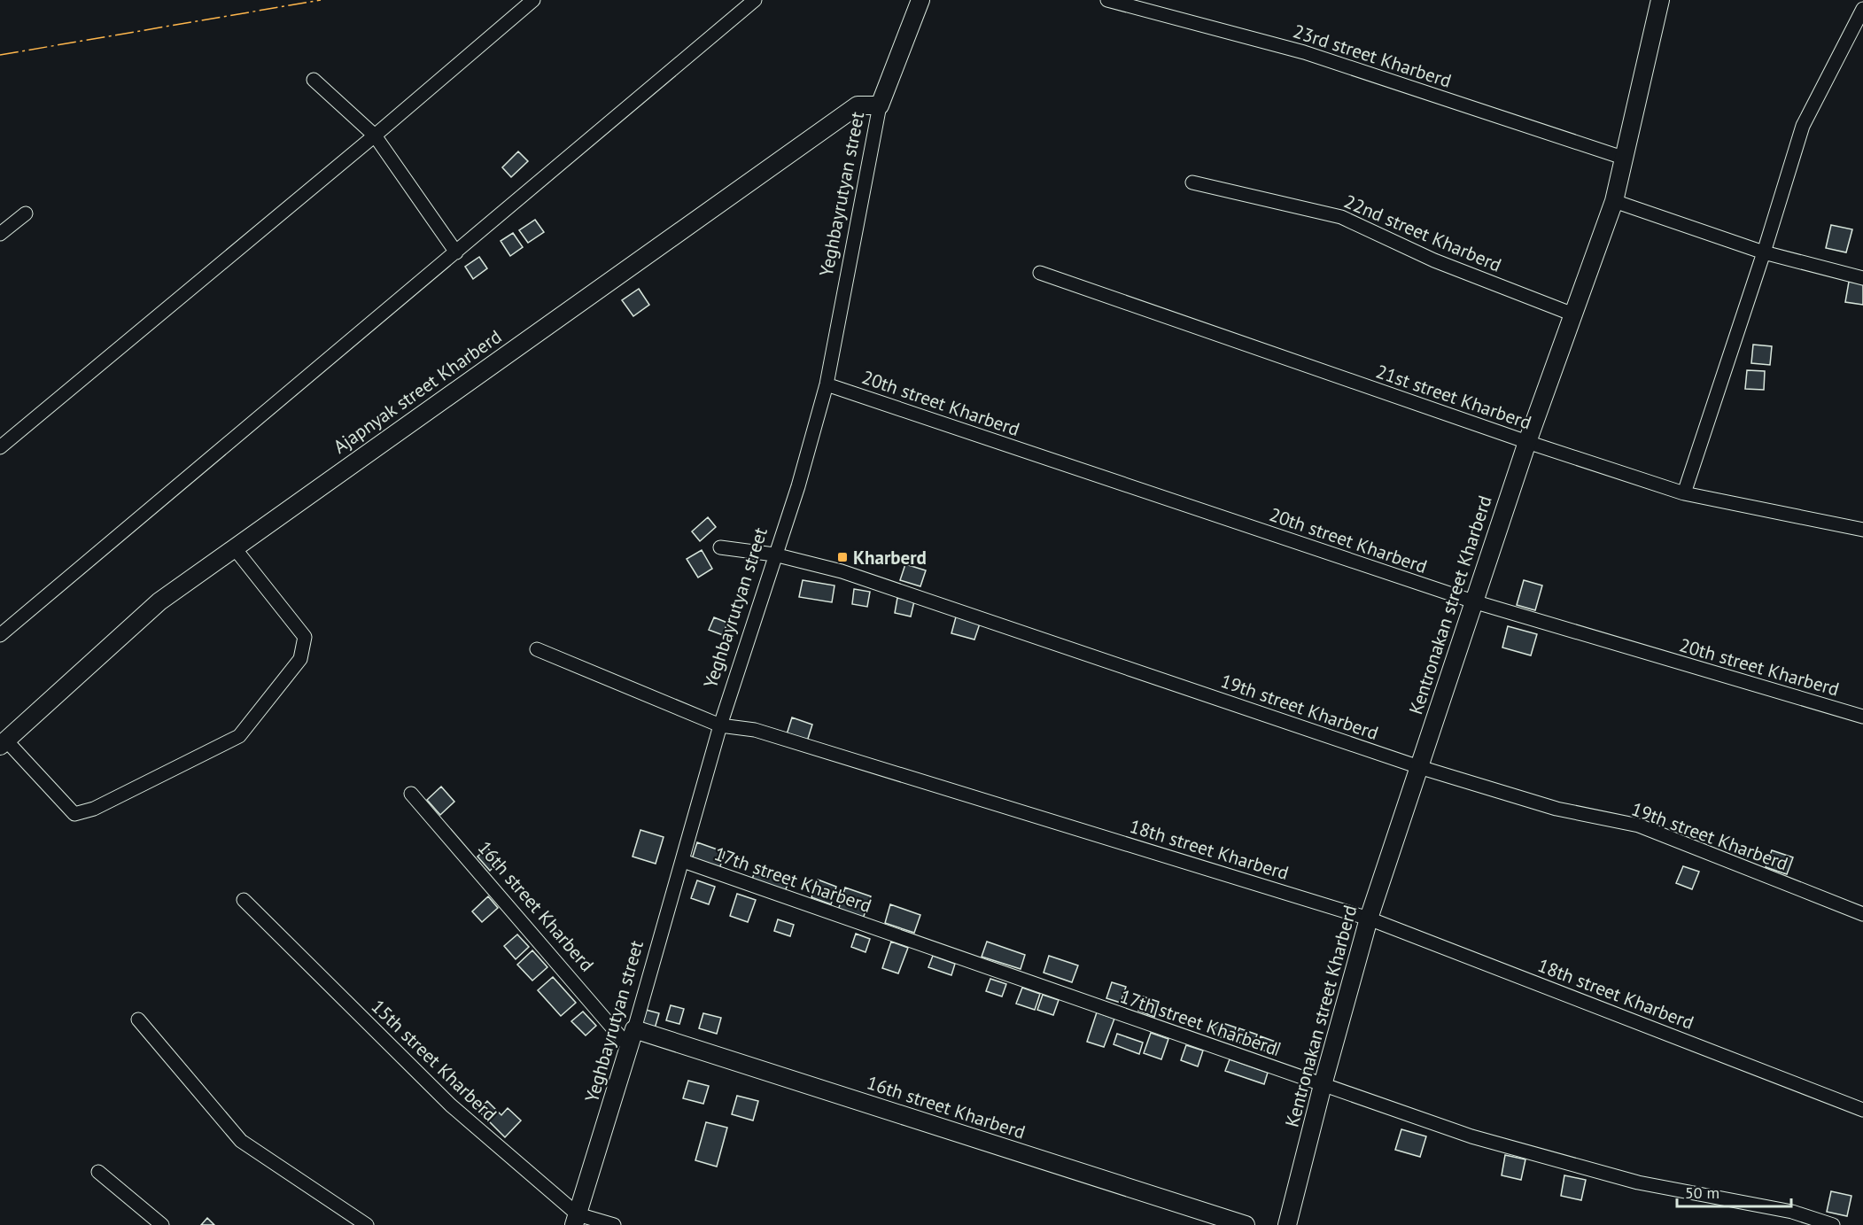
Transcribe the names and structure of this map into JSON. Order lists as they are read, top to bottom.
{
  "streets": {
    "street": [
      "23rd street Kharberd",
      "Yeghbayrutyan street",
      "22nd street Kharberd",
      "Ajapnyak street Kharberd",
      "21st street Kharberd",
      "20th street Kharberd",
      "Kentronakan street Kharberd",
      "19th street Kharberd",
      "18th street Kharberd",
      "17th street Kharberd",
      "16th street Kharberd",
      "15th street Kharberd"
    ]
  },
  "crossings": [
    ["23rd street Kharberd", "Kentronakan street Kharberd"],
    ["Yeghbayrutyan street", "Ajapnyak street Kharberd"],
    ["Yeghbayrutyan street", "20th street Kharberd"],
    ["Yeghbayrutyan street", "19th street Kharberd"],
    ["Yeghbayrutyan street", "18th street Kharberd"],
    ["Yeghbayrutyan street", "17th street Kharberd"],
    ["Yeghbayrutyan street", "16th street Kharberd"],
    ["Yeghbayrutyan street", "15th street Kharberd"],
    ["22nd street Kharberd", "Kentronakan street Kharberd"],
    ["21st street Kharberd", "Kentronakan street Kharberd"],
    ["20th street Kharberd", "Kentronakan street Kharberd"],
    ["Kentronakan street Kharberd", "19th street Kharberd"],
    ["Kentronakan street Kharberd", "18th street Kharberd"],
    ["Kentronakan street Kharberd", "17th street Kharberd"]
  ],
  "places": {
    "transit": ["Kharberd"]
  },
  "scale_bar": "50 m"
}
